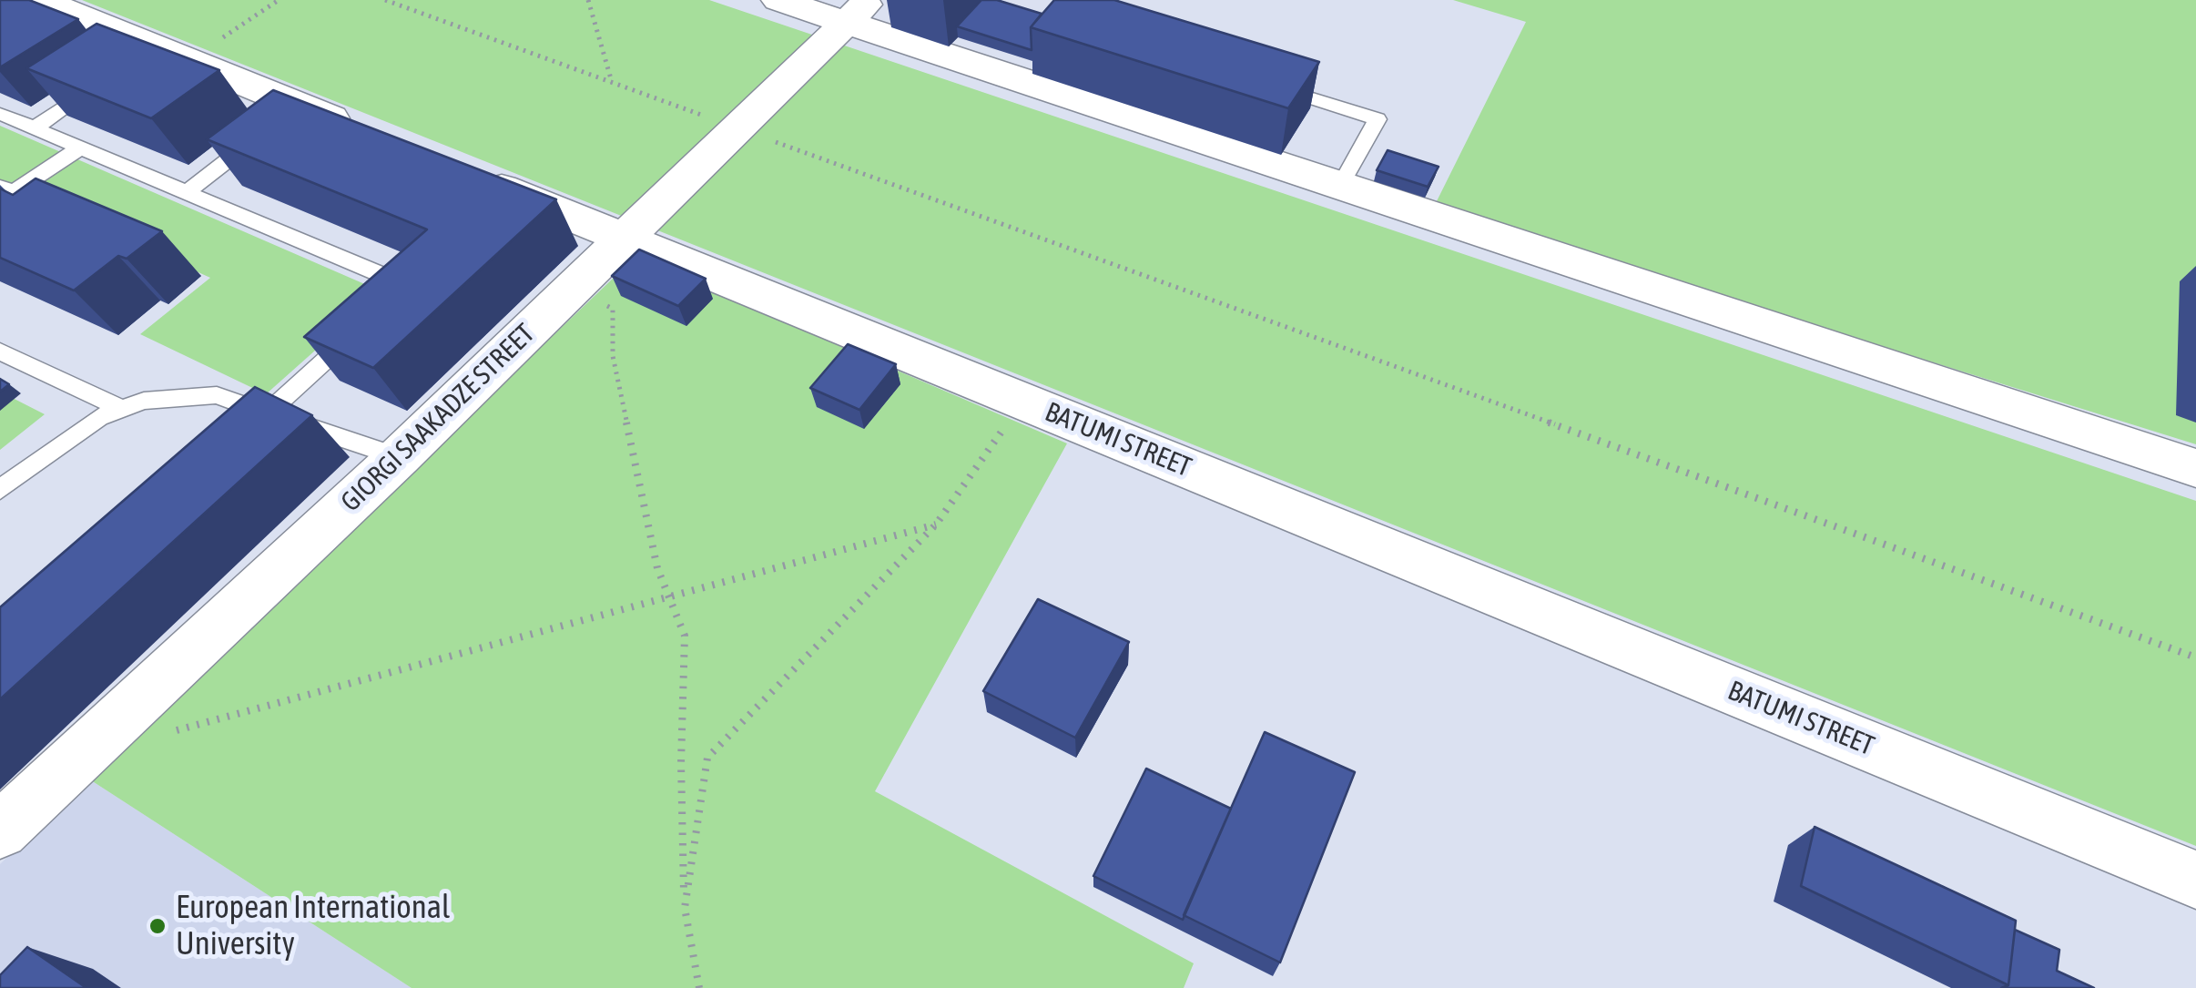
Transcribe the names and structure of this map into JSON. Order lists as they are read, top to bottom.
{
  "streets": {
    "street": ["GIORGI SAAKADZE STREET", "BATUMI STREET"]
  },
  "crossings": [
    ["GIORGI SAAKADZE STREET", "BATUMI STREET"]
  ],
  "places": ["European International University"]
}
